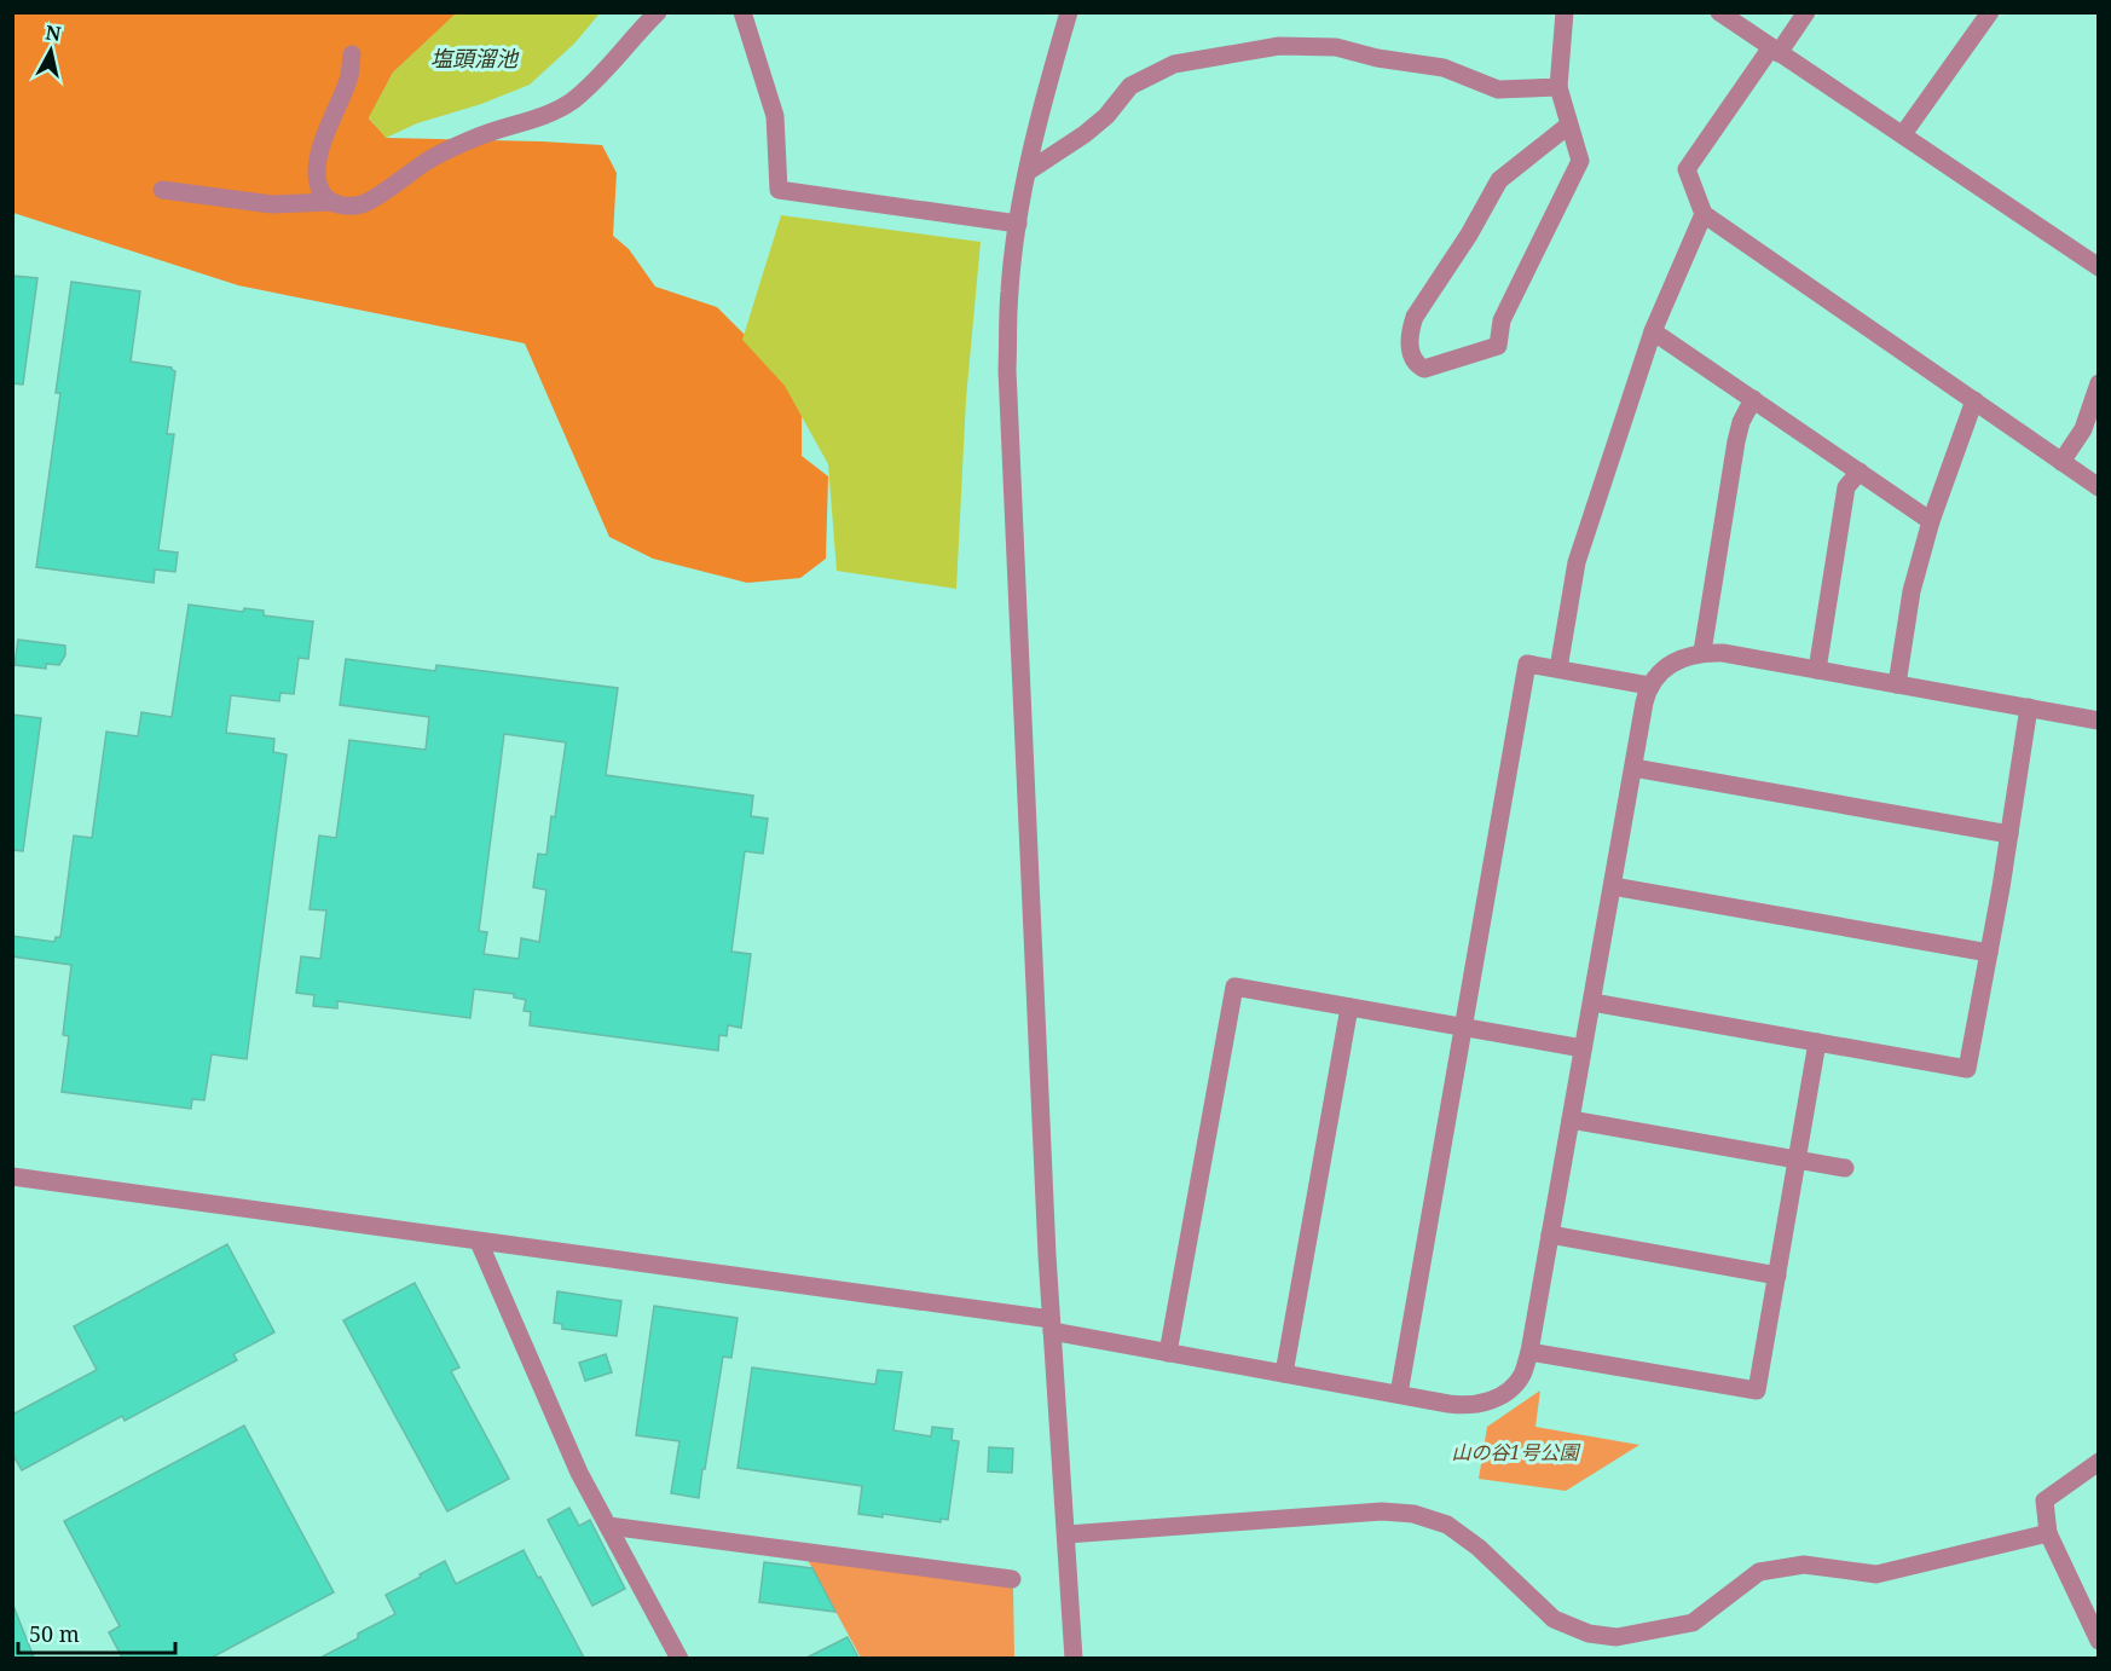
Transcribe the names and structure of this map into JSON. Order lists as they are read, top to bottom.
{
  "water": ["塩頭溜池"],
  "parks": ["山の谷1号公園"],
  "scale_bar": "50 m",
  "north": "top"
}
